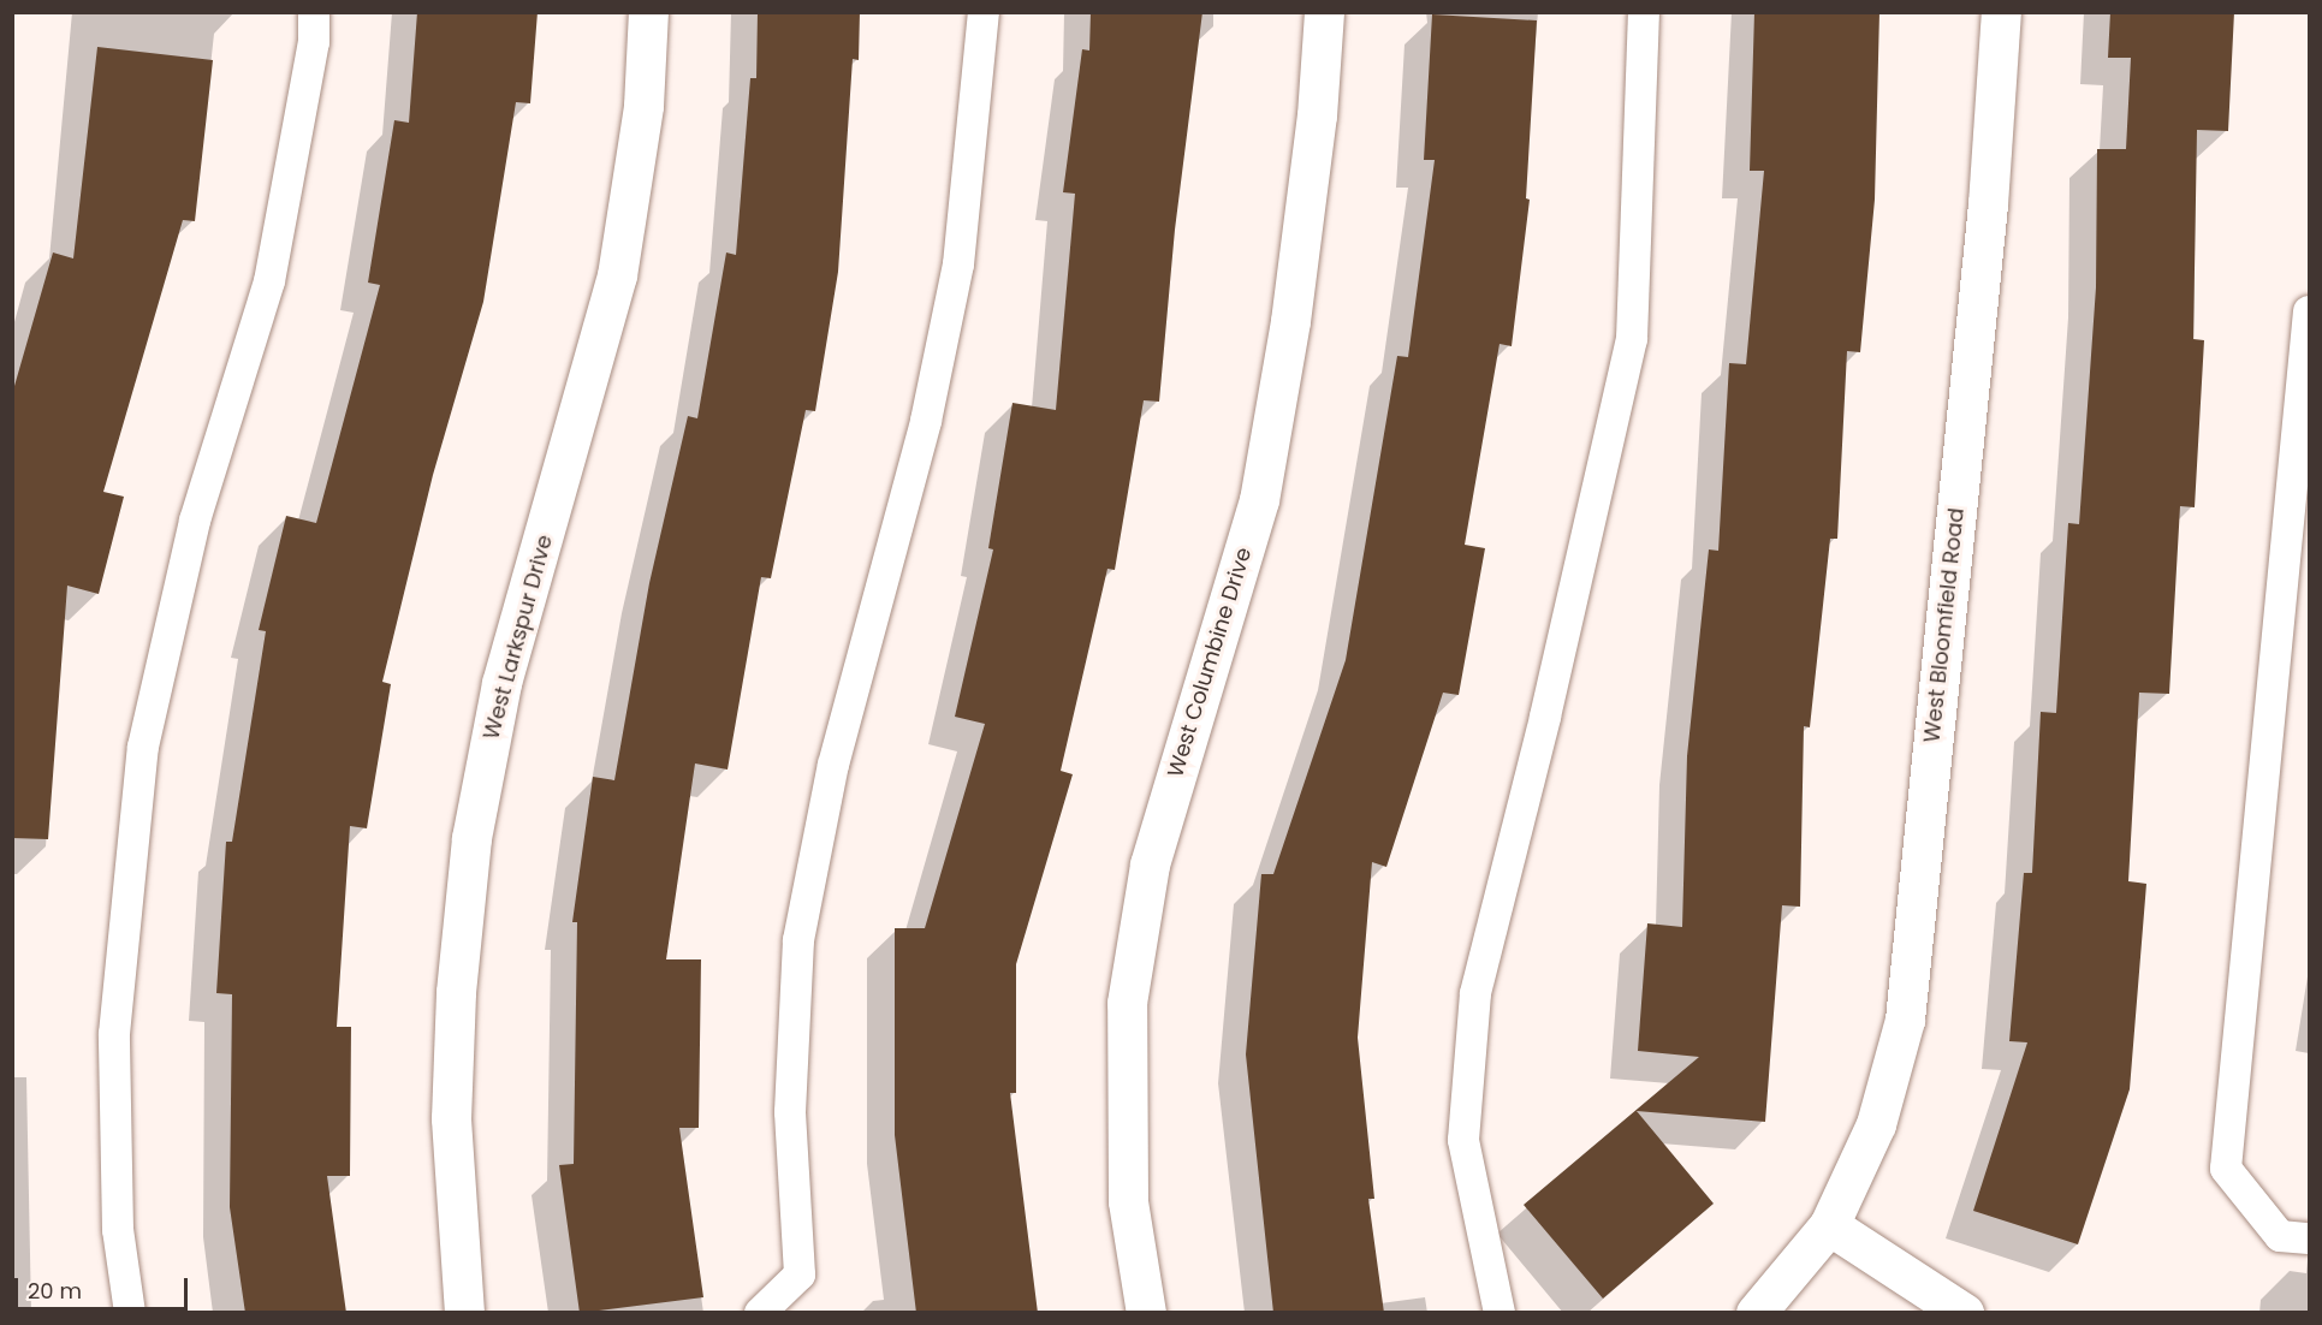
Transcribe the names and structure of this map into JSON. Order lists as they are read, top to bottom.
{
  "streets": {
    "street": ["West Bloomfield Road", "West Larkspur Drive", "West Columbine Drive"]
  },
  "scale_bar": "20 m"
}
